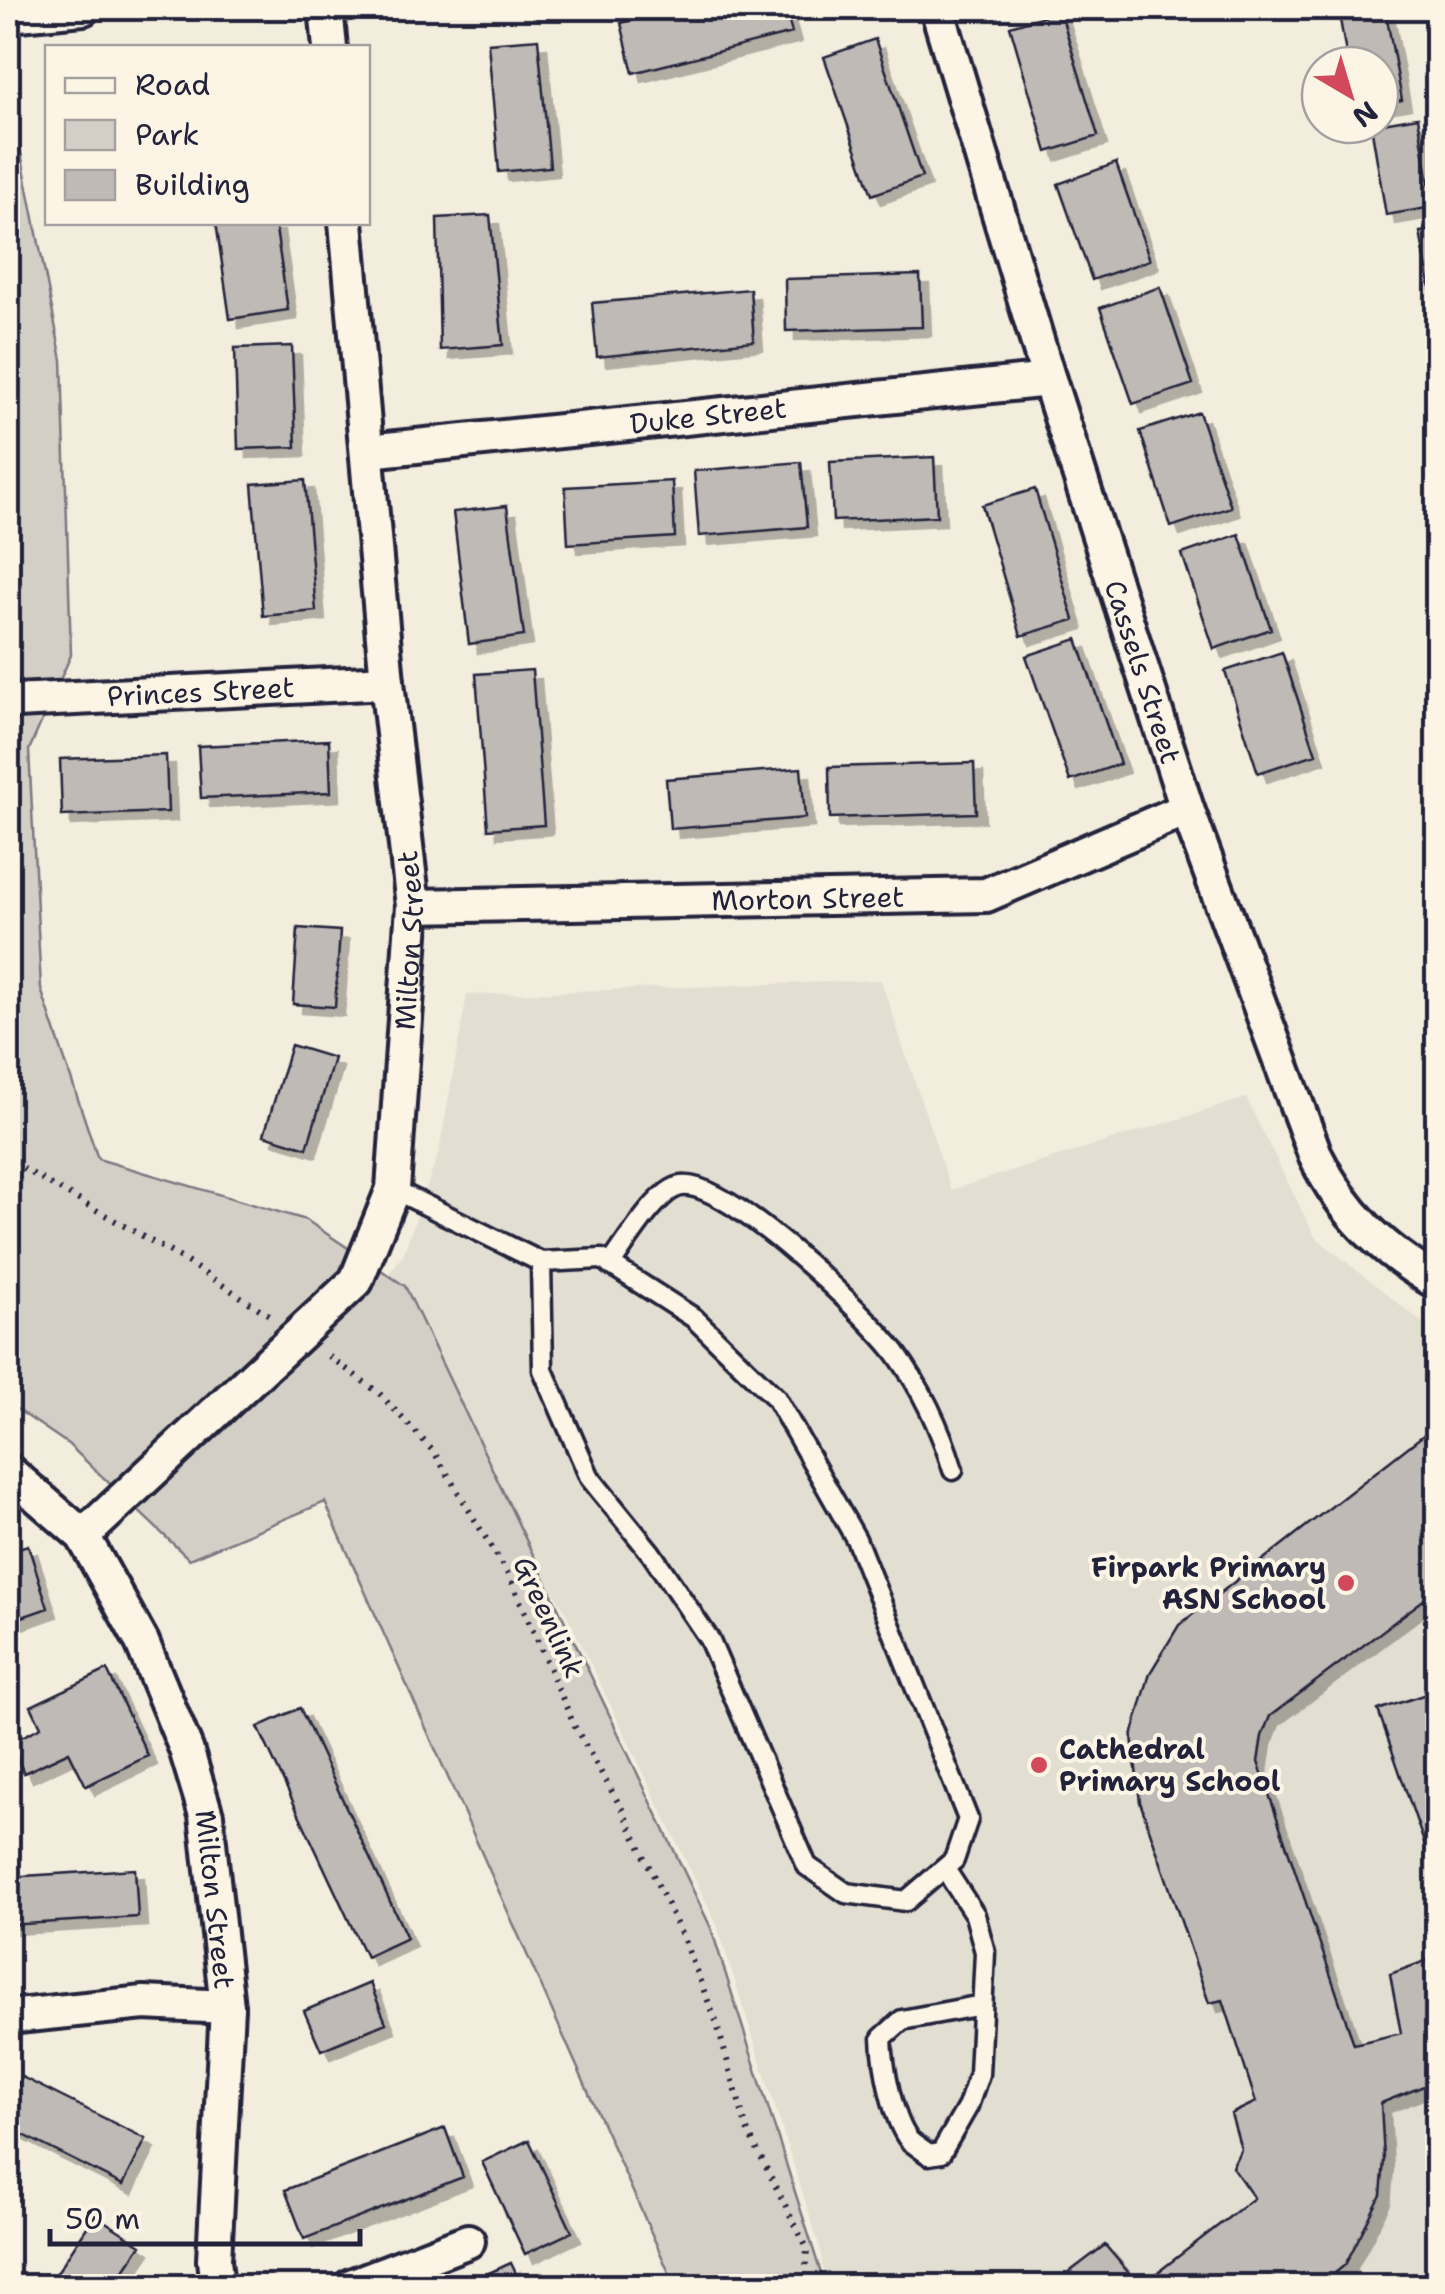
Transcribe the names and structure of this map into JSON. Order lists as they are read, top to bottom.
{
  "streets": {
    "street": [
      "Duke Street",
      "Cassels Street",
      "Princes Street",
      "Morton Street",
      "Milton Street"
    ],
    "path": ["Greenlink"]
  },
  "crossings": [
    ["Duke Street", "Cassels Street"],
    ["Duke Street", "Milton Street"],
    ["Cassels Street", "Morton Street"],
    ["Princes Street", "Milton Street"],
    ["Morton Street", "Milton Street"],
    ["Milton Street", "Greenlink"]
  ],
  "places": ["Firpark Primary ASN School", "Cathedral Primary School"],
  "legend": ["Road", "Park", "Building"],
  "scale_bar": "50 m",
  "north": "bottom right"
}
